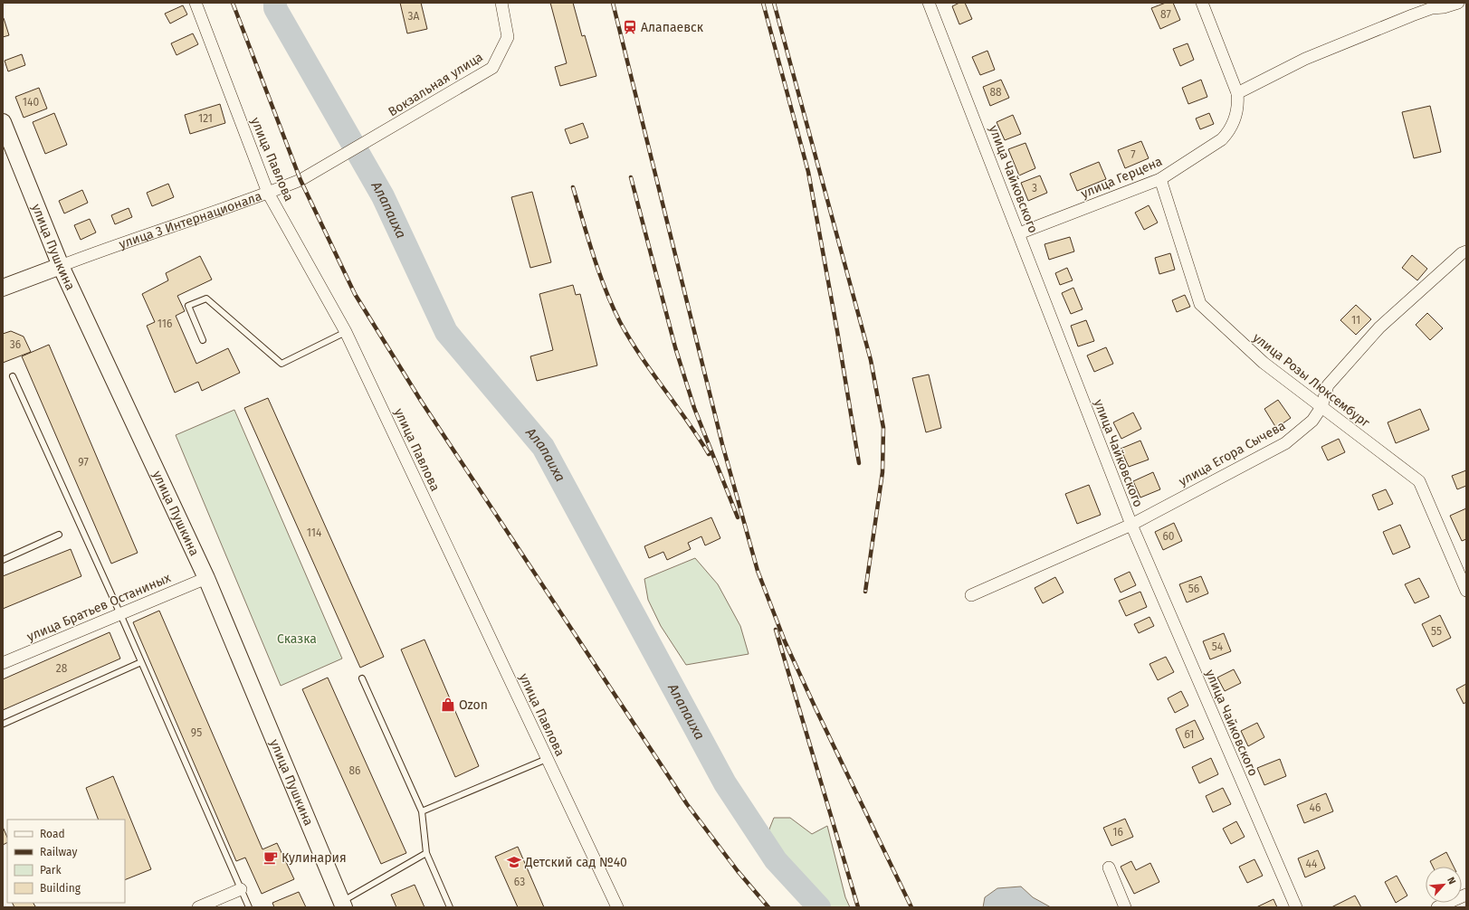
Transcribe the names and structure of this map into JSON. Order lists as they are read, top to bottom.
{
  "streets": {
    "street": [
      "Вокзальная улица",
      "улица Павлова",
      "улица Герцена",
      "улица Чайковского",
      "улица 3 Интернационала",
      "улица Пушкина",
      "улица Розы Люксембург",
      "улица Егора Сычева",
      "улица Братьев Останиных"
    ]
  },
  "crossings": [
    ["Вокзальная улица", "улица 3 Интернационала"],
    ["улица Павлова", "улица 3 Интернационала"],
    ["улица Герцена", "улица Чайковского"],
    ["улица Герцена", "улица Розы Люксембург"],
    ["улица Чайковского", "улица Егора Сычева"],
    ["улица 3 Интернационала", "улица Пушкина"],
    ["улица Пушкина", "улица Братьев Останиных"],
    ["улица Розы Люксембург", "улица Егора Сычева"]
  ],
  "water": ["Алапаиха"],
  "parks": ["Сказка"],
  "places": {
    "station": ["Алапаевск"],
    "shop": ["Ozon"],
    "cafe": ["Кулинария"],
    "school or university": ["Детский сад №40"]
  },
  "house_numbers": [
    "87",
    "3А",
    "88",
    "140",
    "121",
    "7",
    "3",
    "11",
    "116",
    "36",
    "97",
    "114",
    "60",
    "56",
    "55",
    "54",
    "28",
    "95",
    "61",
    "86",
    "46",
    "16",
    "44",
    "63"
  ],
  "legend": [
    "Road",
    "Railway",
    "Park",
    "Building"
  ],
  "north": "top right"
}
